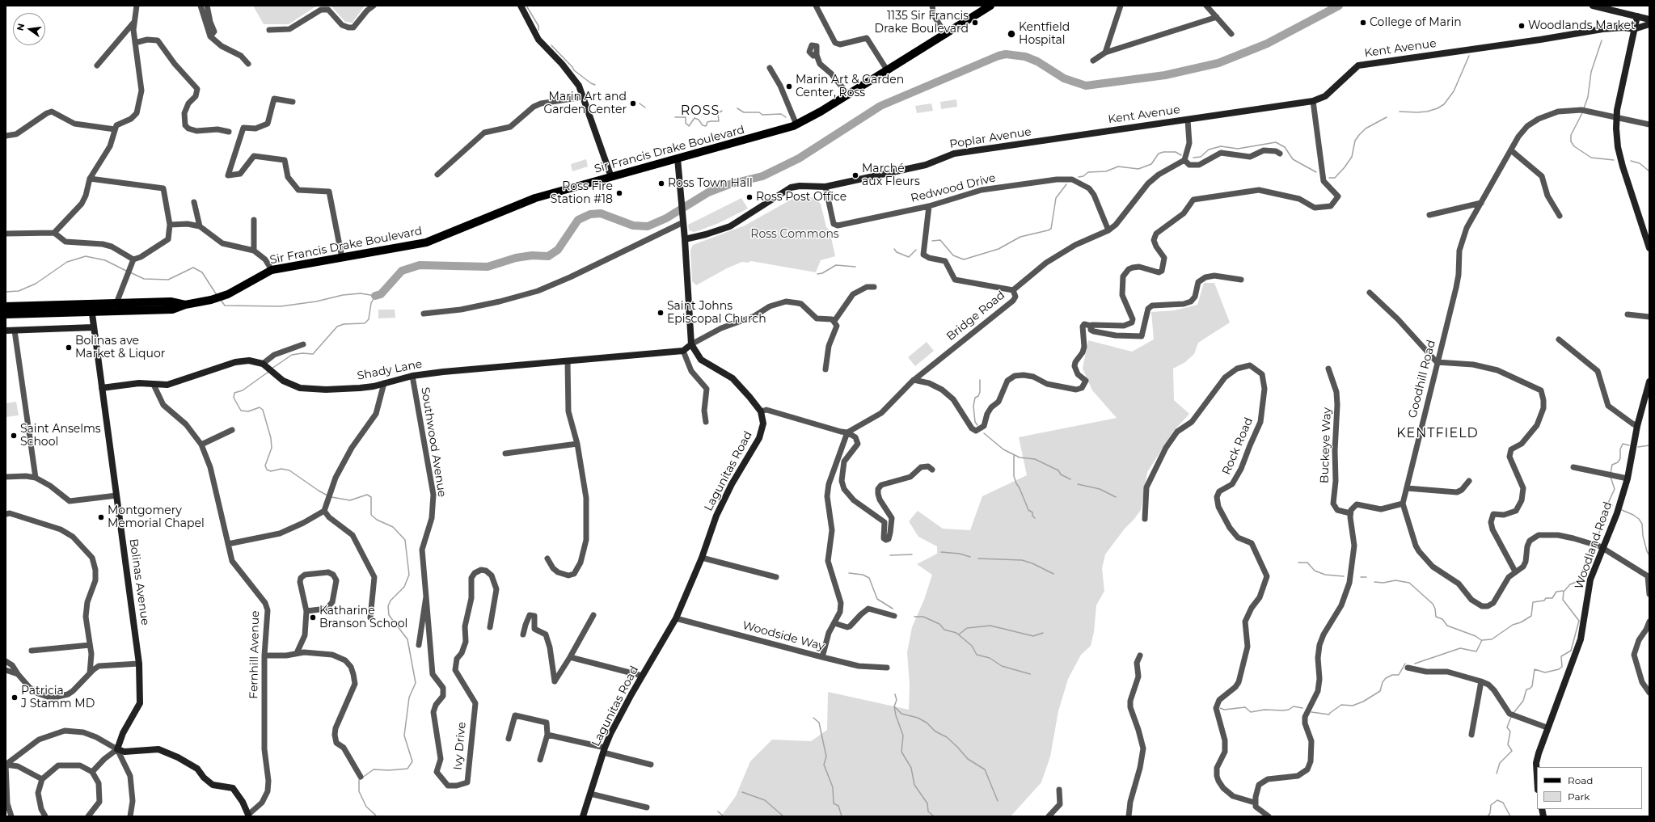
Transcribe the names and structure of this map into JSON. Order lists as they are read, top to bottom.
{
  "streets": {
    "main road": ["Sir Francis Drake Boulevard"],
    "street": [
      "Kent Avenue",
      "Poplar Avenue",
      "Redwood Drive",
      "Bridge Road",
      "Shady Lane",
      "Goodhill Road",
      "Southwood Avenue",
      "Buckeye Way",
      "Rock Road",
      "Lagunitas Road",
      "Woodland Road",
      "Bolinas Avenue",
      "Woodside Way",
      "Fernhill Avenue",
      "Ivy Drive"
    ]
  },
  "crossings": [
    ["Kent Avenue", "Poplar Avenue"],
    ["Poplar Avenue", "Redwood Drive"],
    ["Sir Francis Drake Boulevard", "Bolinas Avenue"],
    ["Redwood Drive", "Bridge Road"],
    ["Shady Lane", "Southwood Avenue"],
    ["Shady Lane", "Bolinas Avenue"],
    ["Shady Lane", "Fernhill Avenue"],
    ["Southwood Avenue", "Ivy Drive"],
    ["Lagunitas Road", "Woodside Way"]
  ],
  "districts": ["ROSS", "KENTFIELD"],
  "parks": ["Ross Commons"],
  "places": [
    "1135 Sir Francis Drake Boulevard",
    "College of Marin",
    "Woodlands Market",
    "Kentfield Hospital",
    "Marin Art & Garden Center, Ross",
    "Marin Art and Garden Center",
    "Marché aux Fleurs",
    "Ross Town Hall",
    "Ross Fire Station #18",
    "Ross Post Office",
    "Saint Johns Episcopal Church",
    "Bolinas ave Market & Liquor",
    "Saint Anselms School",
    "Montgomery Memorial Chapel",
    "Katharine Branson School",
    "Patricia J Stamm MD"
  ],
  "legend": ["Road", "Park"],
  "north": "left"
}
